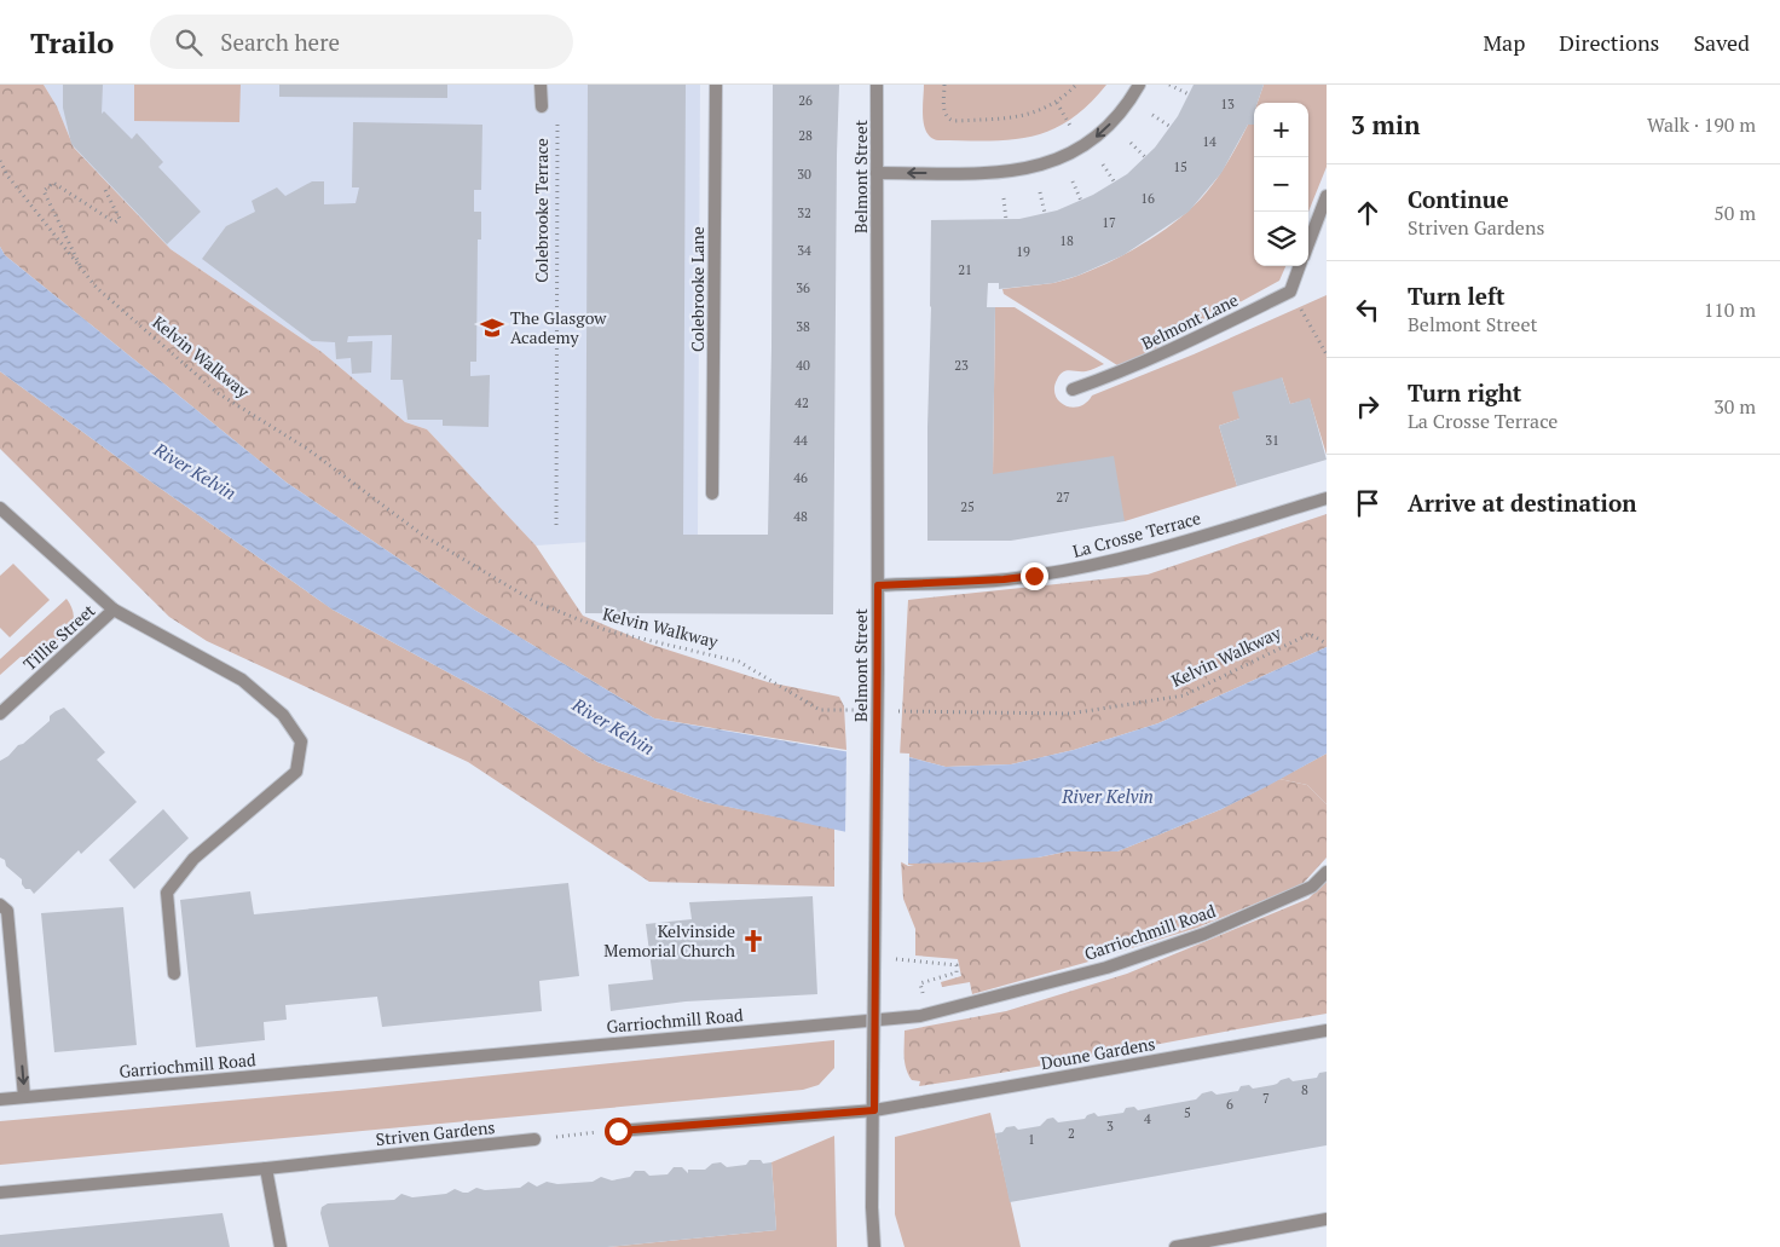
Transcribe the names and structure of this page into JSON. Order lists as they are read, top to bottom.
{
  "streets": {
    "street": [
      "Belmont Street",
      "Colebrooke Lane",
      "Belmont Lane",
      "La Crosse Terrace",
      "Tillie Street",
      "Garriochmill Road",
      "Doune Gardens",
      "Striven Gardens"
    ],
    "path": ["Colebrooke Terrace", "Kelvin Walkway"]
  },
  "crossings": [
    ["Belmont Street", "La Crosse Terrace"],
    ["Belmont Street", "Doune Gardens"]
  ],
  "water": ["River Kelvin"],
  "places": {
    "school or university": ["The Glasgow Academy"],
    "church": ["Kelvinside Memorial Church"]
  },
  "house_numbers": [
    "26",
    "13",
    "28",
    "14",
    "15",
    "30",
    "16",
    "32",
    "17",
    "18",
    "34",
    "19",
    "21",
    "36",
    "38",
    "40",
    "23",
    "42",
    "44",
    "31",
    "46",
    "27",
    "25",
    "48",
    "8",
    "7",
    "6",
    "5",
    "4",
    "3",
    "2",
    "1"
  ],
  "page": {
    "header": "Trailo",
    "search": "Search here",
    "nav": ["Map", "Directions", "Saved"],
    "heading": ["3 min", "Walk · 190 m"],
    "map_buttons": ["+", "−"],
    "list": [
      ["Continue", "Striven Gardens", "50 m"],
      ["Turn left", "Belmont Street", "110 m"],
      ["Turn right", "La Crosse Terrace", "30 m"],
      "Arrive at destination"
    ]
  }
}
